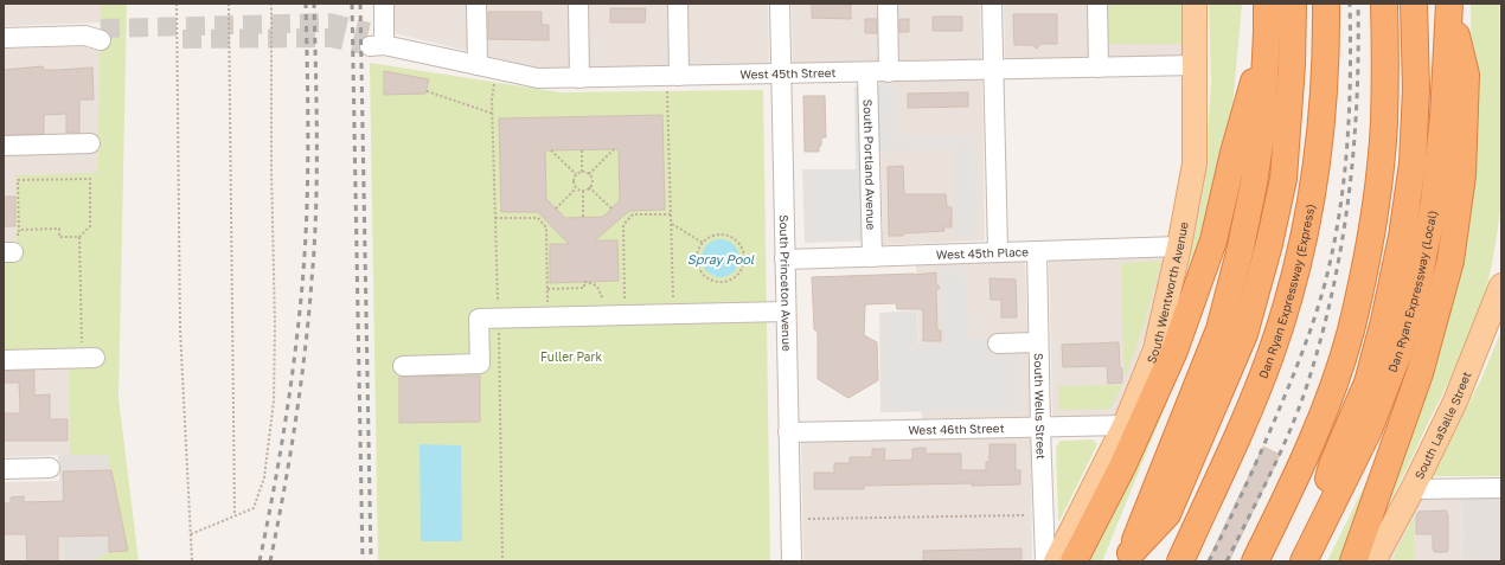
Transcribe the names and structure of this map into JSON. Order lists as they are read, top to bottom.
{
  "streets": {
    "highway": ["Dan Ryan Expressway (Express)", "Dan Ryan Expressway (Local)"],
    "main road": ["South Wentworth Avenue", "South LaSalle Street"],
    "street": [
      "West 45th Street",
      "South Portland Avenue",
      "West 45th Place",
      "South Princeton Avenue",
      "South Wells Street",
      "West 46th Street"
    ]
  },
  "crossings": [
    ["West 45th Street", "South Portland Avenue"],
    ["West 45th Street", "South Princeton Avenue"],
    ["West 45th Street", "South Wentworth Avenue"],
    ["South Portland Avenue", "West 45th Place"],
    ["West 45th Place", "South Princeton Avenue"],
    ["West 45th Place", "South Wentworth Avenue"],
    ["West 45th Place", "South Wells Street"],
    ["South Princeton Avenue", "West 46th Street"],
    ["South Wentworth Avenue", "West 46th Street"],
    ["South Wells Street", "West 46th Street"]
  ],
  "water": ["Spray Pool"],
  "parks": ["Fuller Park"]
}
